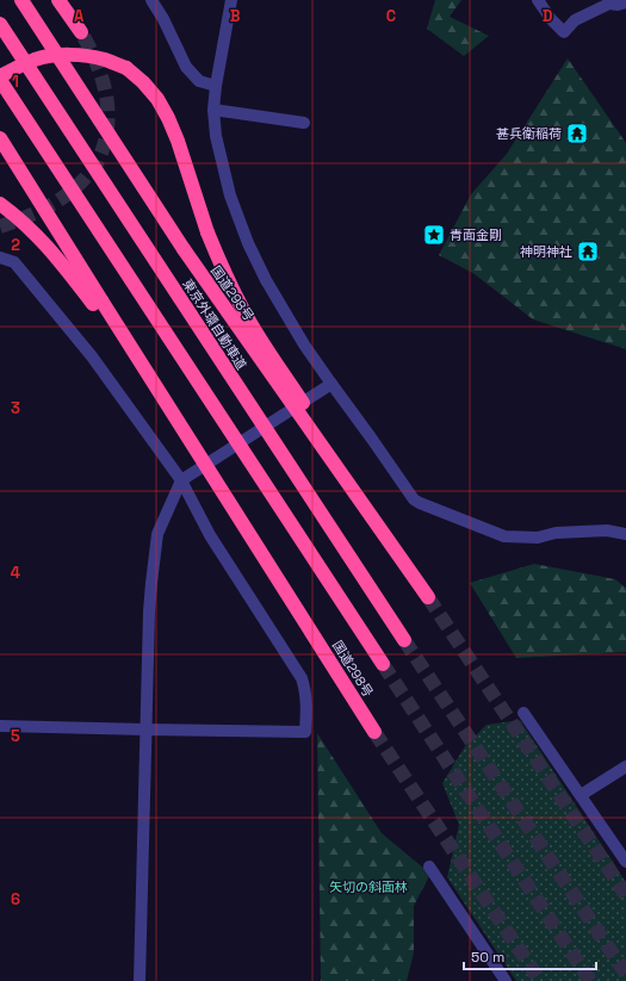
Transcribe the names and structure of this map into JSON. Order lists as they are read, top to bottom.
{
  "streets": {
    "highway": ["国道298号", "東京外環自動車道"]
  },
  "parks": ["矢切の斜面林"],
  "places": {
    "temple": ["甚兵衛稲荷", "神明神社"],
    "place": ["青面金剛"]
  },
  "scale_bar": "50 m",
  "grid": {
    "columns": [
      "A",
      "B",
      "C",
      "D"
    ],
    "rows": [
      "1",
      "2",
      "3",
      "4",
      "5",
      "6"
    ]
  }
}
